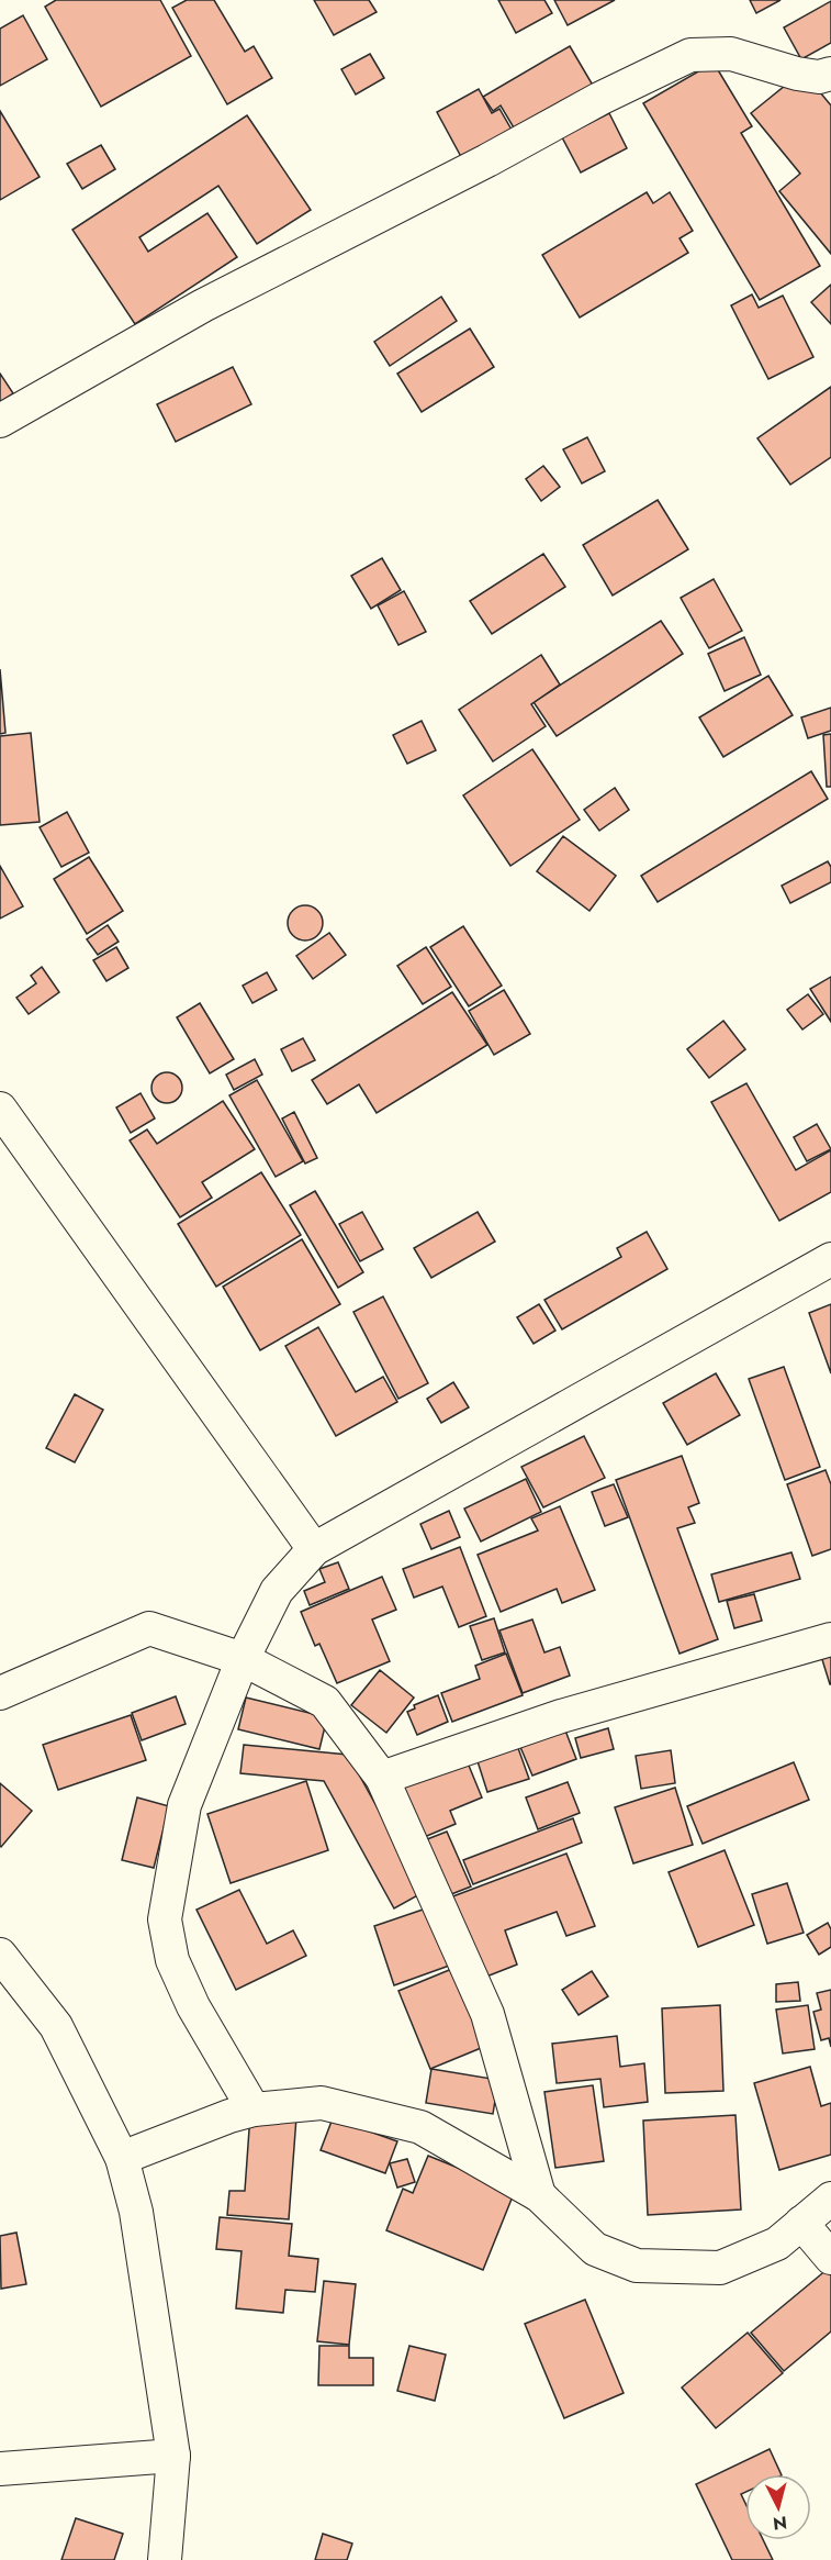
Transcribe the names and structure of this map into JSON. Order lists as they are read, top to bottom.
{
  "north": "bottom"
}
